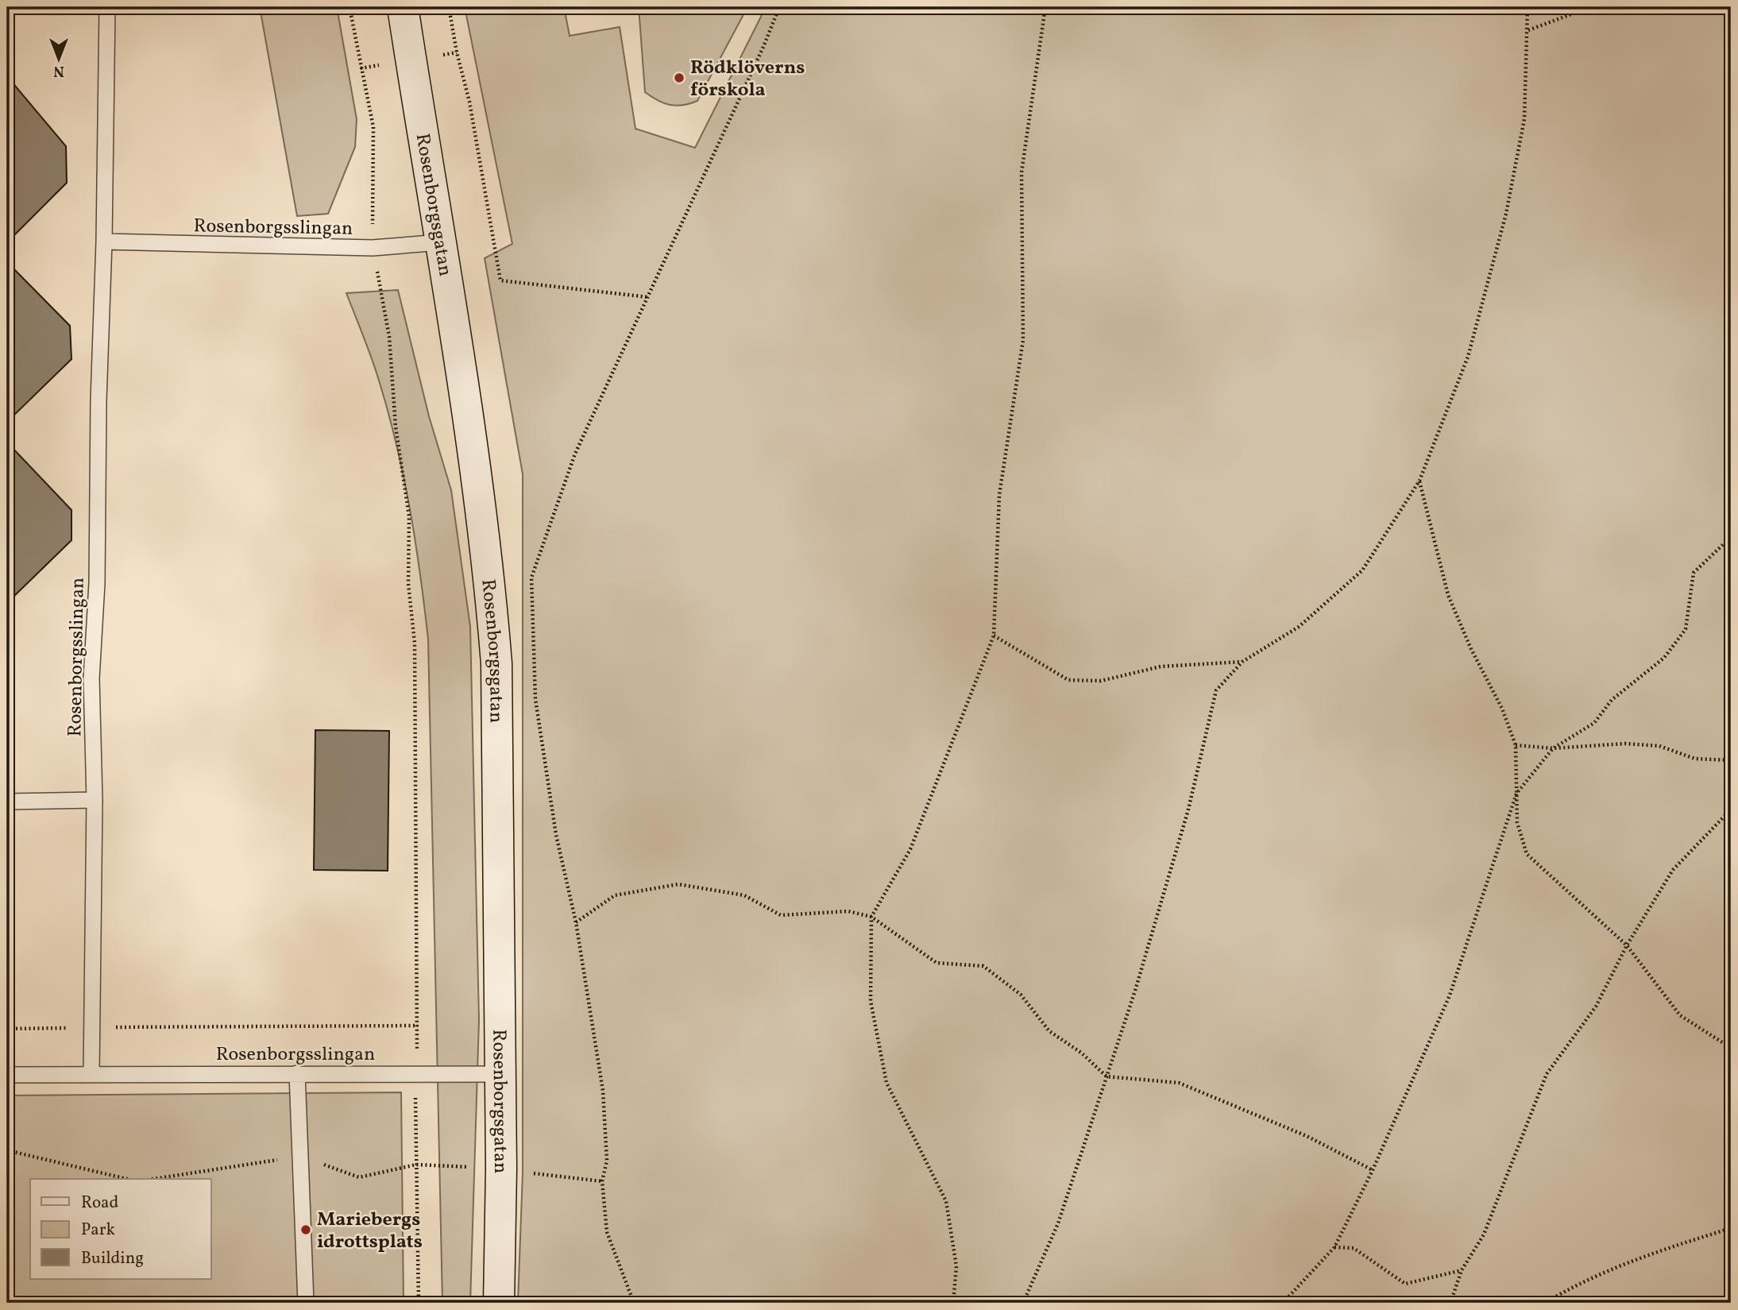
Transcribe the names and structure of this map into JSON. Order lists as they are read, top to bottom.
{
  "streets": {
    "street": ["Rosenborgsgatan"],
    "lane": ["Rosenborgsslingan"]
  },
  "crossings": [
    ["Rosenborgsgatan", "Rosenborgsslingan"]
  ],
  "places": ["Rödklöverns förskola", "Mariebergs idrottsplats"],
  "legend": ["Road", "Park", "Building"],
  "north": "bottom"
}
